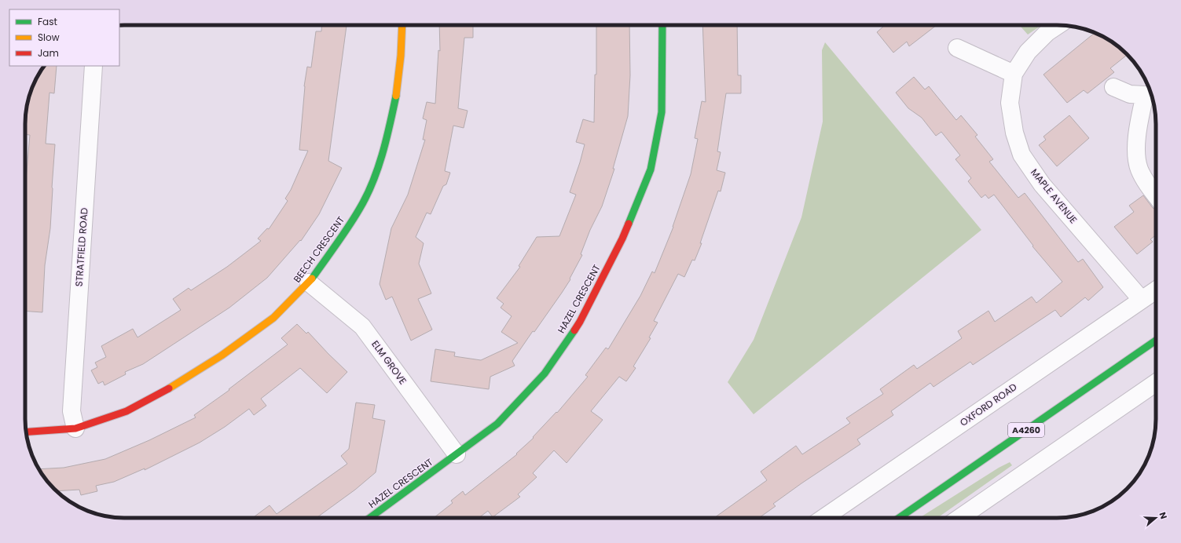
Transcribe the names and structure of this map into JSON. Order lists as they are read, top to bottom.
{
  "streets": {
    "street": [
      "MAPLE AVENUE",
      "STRATFIELD ROAD",
      "BEECH CRESCENT",
      "HAZEL CRESCENT",
      "ELM GROVE",
      "OXFORD ROAD",
      "A4260"
    ]
  },
  "crossings": [
    ["MAPLE AVENUE", "OXFORD ROAD"],
    ["STRATFIELD ROAD", "BEECH CRESCENT"],
    ["BEECH CRESCENT", "ELM GROVE"],
    ["HAZEL CRESCENT", "ELM GROVE"]
  ],
  "legend": ["Fast", "Slow", "Jam"],
  "north": "right"
}
